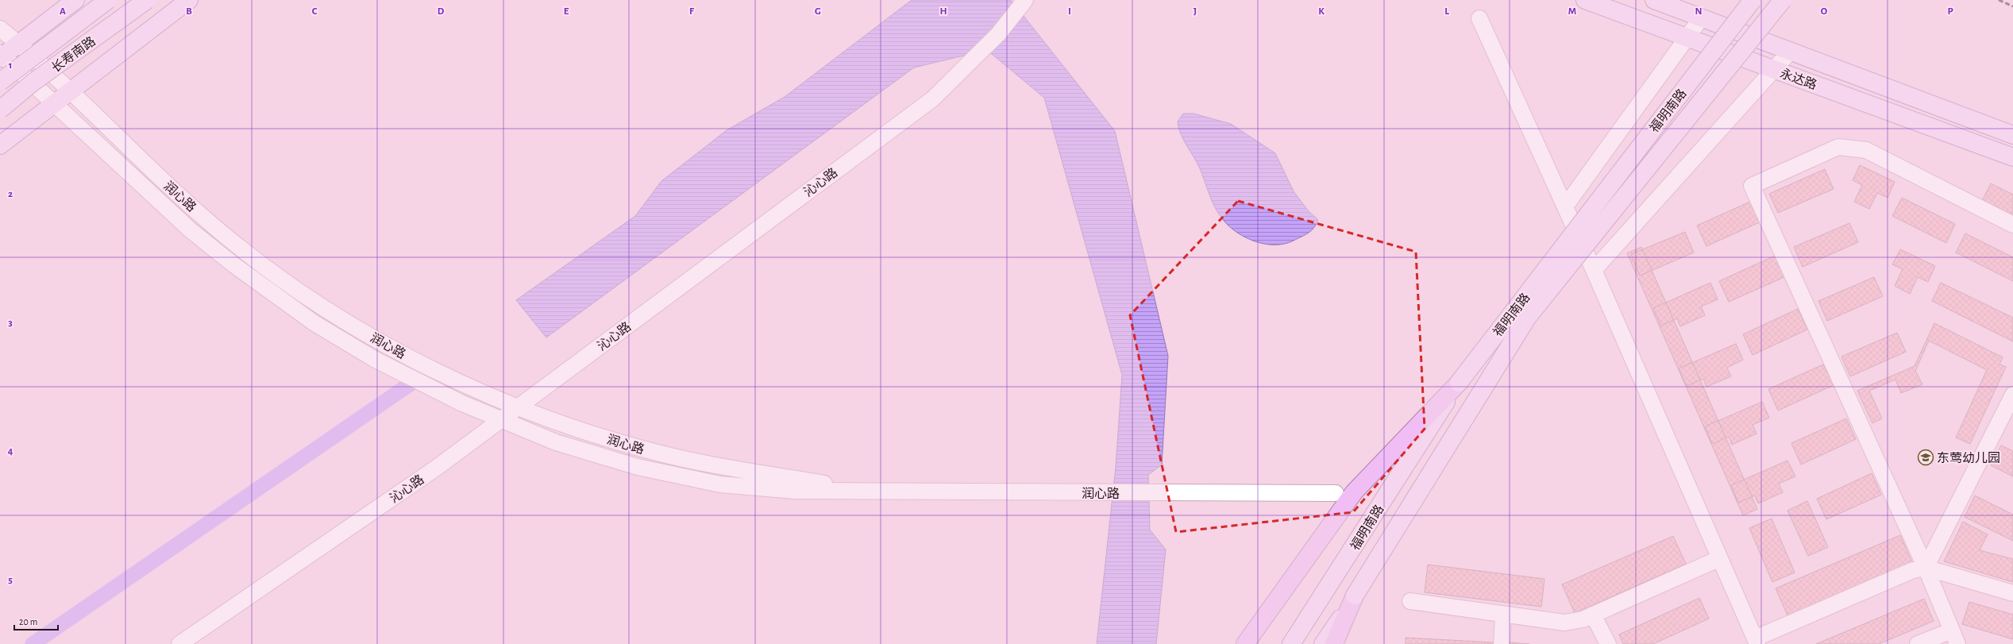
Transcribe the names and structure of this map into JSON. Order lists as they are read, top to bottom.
{
  "streets": {
    "main road": ["长寿南路", "永达路", "福明南路"],
    "street": ["沁心路", "润心路"]
  },
  "crossings": [
    ["沁心路", "润心路"]
  ],
  "places": {
    "school or university": ["东莺幼儿园"]
  },
  "scale_bar": "20 m",
  "grid": {
    "columns": [
      "A",
      "B",
      "C",
      "D",
      "E",
      "F",
      "G",
      "H",
      "I",
      "J",
      "K",
      "L",
      "M",
      "N",
      "O",
      "P"
    ],
    "rows": [
      "1",
      "2",
      "3",
      "4",
      "5"
    ]
  }
}
